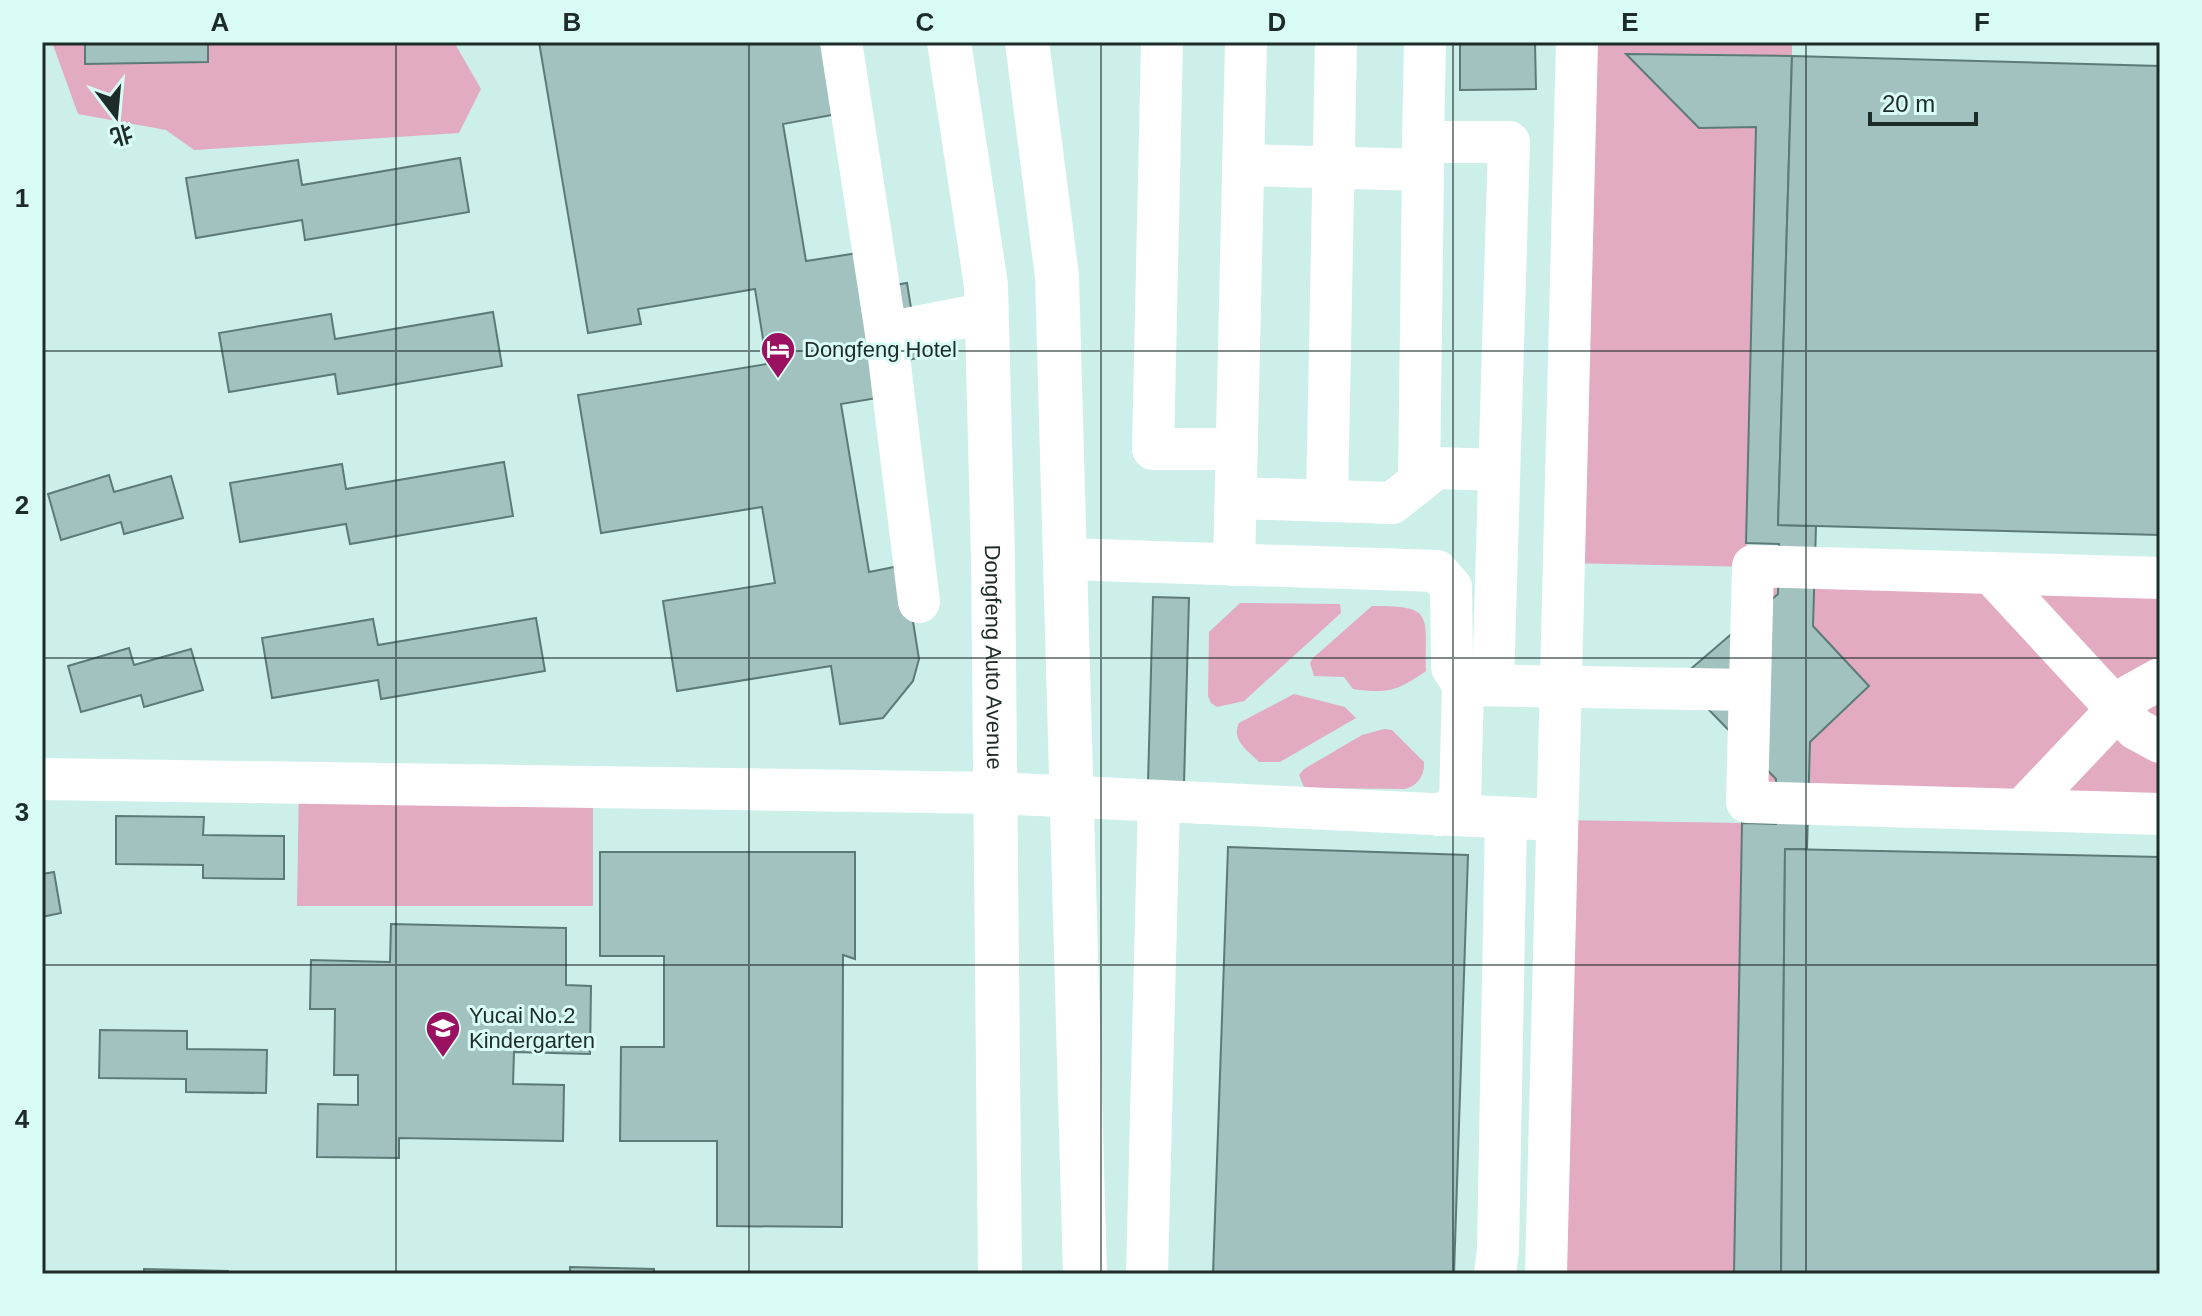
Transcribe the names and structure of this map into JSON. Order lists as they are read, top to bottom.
{
  "streets": {
    "main road": ["Dongfeng Auto Avenue"]
  },
  "places": {
    "hotel": ["Dongfeng Hotel"],
    "school or university": ["Yucai No.2 Kindergarten"]
  },
  "scale_bar": "20 m",
  "north": "bottom",
  "grid": {
    "columns": [
      "A",
      "B",
      "C",
      "D",
      "E",
      "F"
    ],
    "rows": [
      "1",
      "2",
      "3",
      "4"
    ]
  }
}
